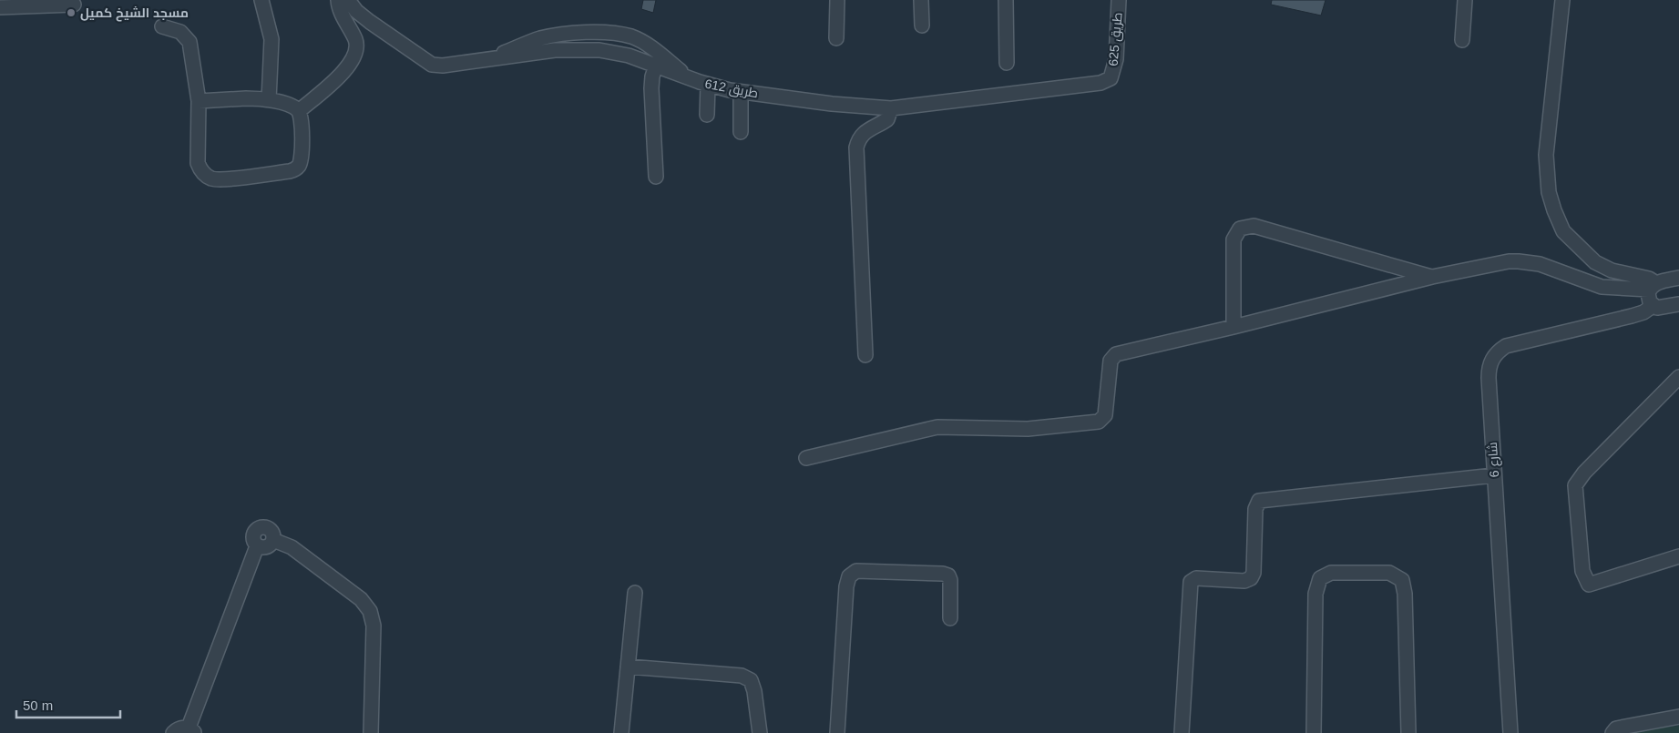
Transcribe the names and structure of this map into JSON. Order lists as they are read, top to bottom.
{
  "streets": {
    "street": ["طريق 625", "طريق 612", "شارع 6"]
  },
  "crossings": [
    ["طريق 625", "طريق 612"]
  ],
  "places": ["مسجد الشيخ كميل"],
  "scale_bar": "50 m"
}
